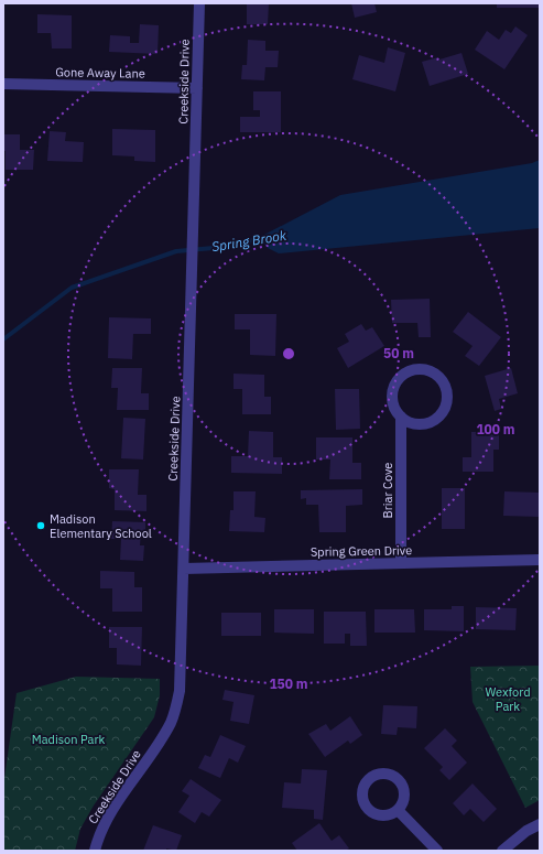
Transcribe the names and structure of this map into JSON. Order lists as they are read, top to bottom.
{
  "streets": {
    "street": [
      "Gone Away Lane",
      "Creekside Drive",
      "Briar Cove",
      "Spring Green Drive"
    ]
  },
  "crossings": [
    ["Gone Away Lane", "Creekside Drive"],
    ["Creekside Drive", "Spring Green Drive"],
    ["Briar Cove", "Spring Green Drive"]
  ],
  "water": ["Spring Brook"],
  "parks": ["Wexford Park", "Madison Park"],
  "places": ["Madison Elementary School"],
  "rings": ["50 m", "100 m", "150 m"]
}
